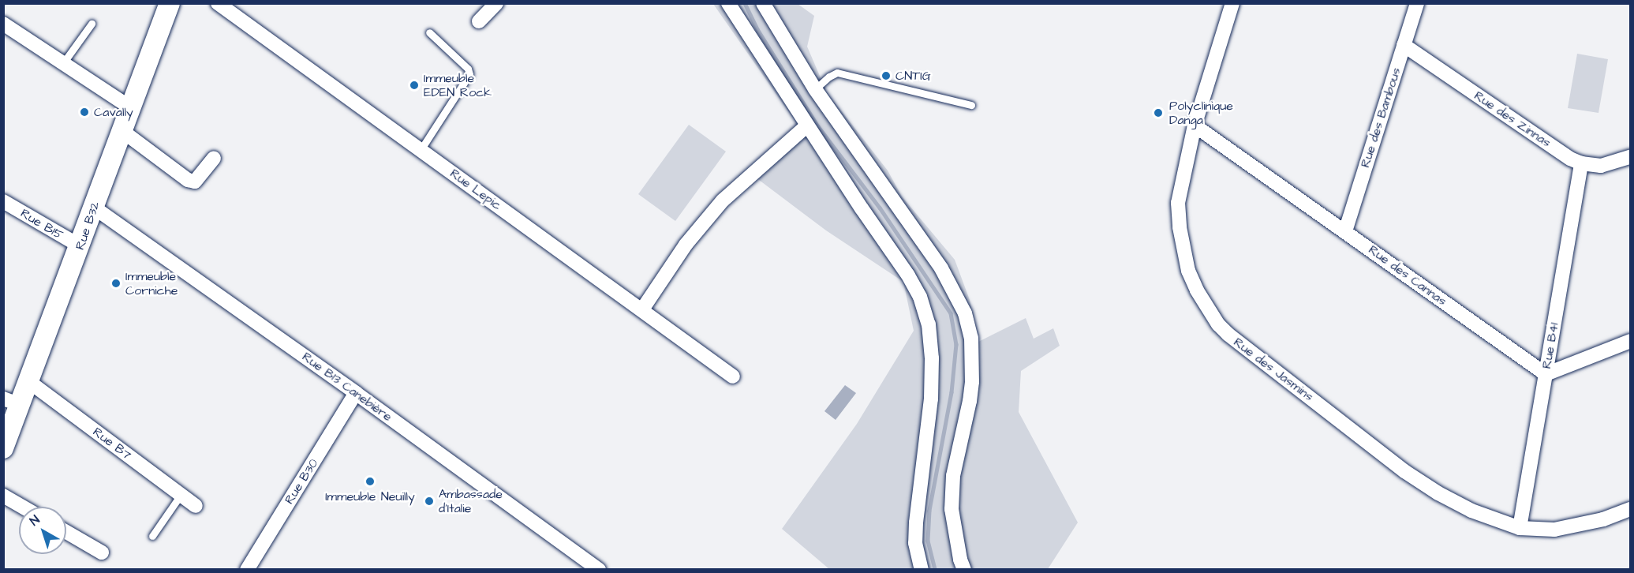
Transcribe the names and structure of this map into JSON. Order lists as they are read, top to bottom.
{
  "streets": {
    "street": [
      "Rue des Bambous",
      "Rue des Zinnas",
      "Rue Lepic",
      "Rue B15",
      "Rue B32",
      "Rue des Cannas",
      "Rue B41",
      "Rue des Jasmins",
      "Rue B13 Canebière",
      "Rue B7",
      "Rue B30"
    ]
  },
  "crossings": [
    ["Rue des Bambous", "Rue des Zinnas"],
    ["Rue des Bambous", "Rue des Cannas"],
    ["Rue des Zinnas", "Rue B41"],
    ["Rue B15", "Rue B32"],
    ["Rue B32", "Rue B13 Canebière"],
    ["Rue B32", "Rue B7"],
    ["Rue des Cannas", "Rue B41"],
    ["Rue des Cannas", "Rue des Jasmins"],
    ["Rue B41", "Rue des Jasmins"],
    ["Rue B13 Canebière", "Rue B30"]
  ],
  "places": [
    "CNTIG",
    "Immeuble EDEN Rock",
    "Cavally",
    "Polyclinique Danga",
    "Immeuble Corniche",
    "Immeuble Neuilly",
    "Ambassade d’Italie"
  ],
  "north": "top left"
}
